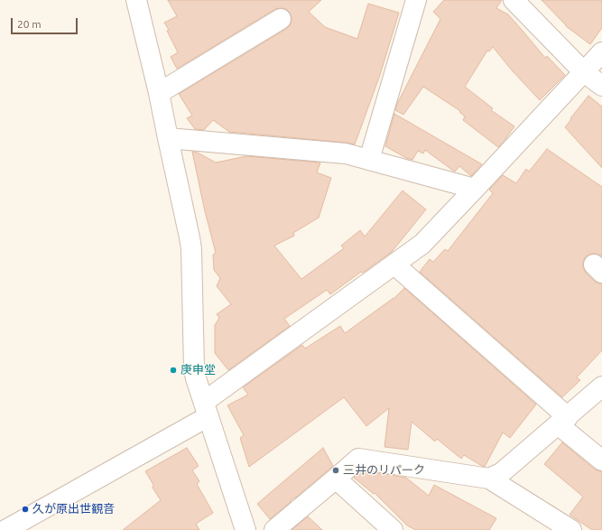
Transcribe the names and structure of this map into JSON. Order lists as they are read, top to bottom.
{
  "places": ["庚申堂", "三井のリパーク", "久が原出世観音"],
  "scale_bar": "20 m"
}
